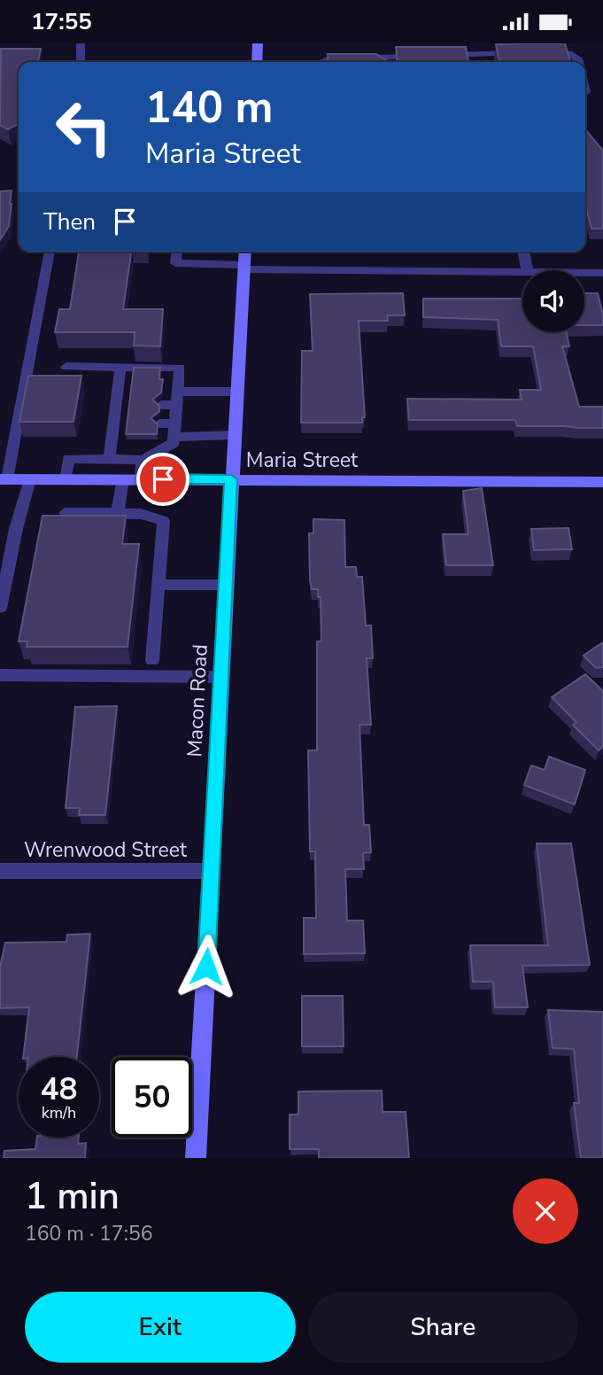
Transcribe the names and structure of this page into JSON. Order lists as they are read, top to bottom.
{
  "streets": {
    "main road": ["Maria Street", "Macon Road"],
    "street": ["Wrenwood Street"]
  },
  "crossings": [
    ["Maria Street", "Macon Road"],
    ["Macon Road", "Wrenwood Street"]
  ],
  "page": {
    "status": "17:55",
    "turn": ["140 m", "Maria Street"],
    "then": "Then",
    "speed": "48 km/h",
    "limit": "50",
    "heading": ["1 min", "160 m · 17:56"],
    "buttons": ["Exit", "Share"]
  }
}
